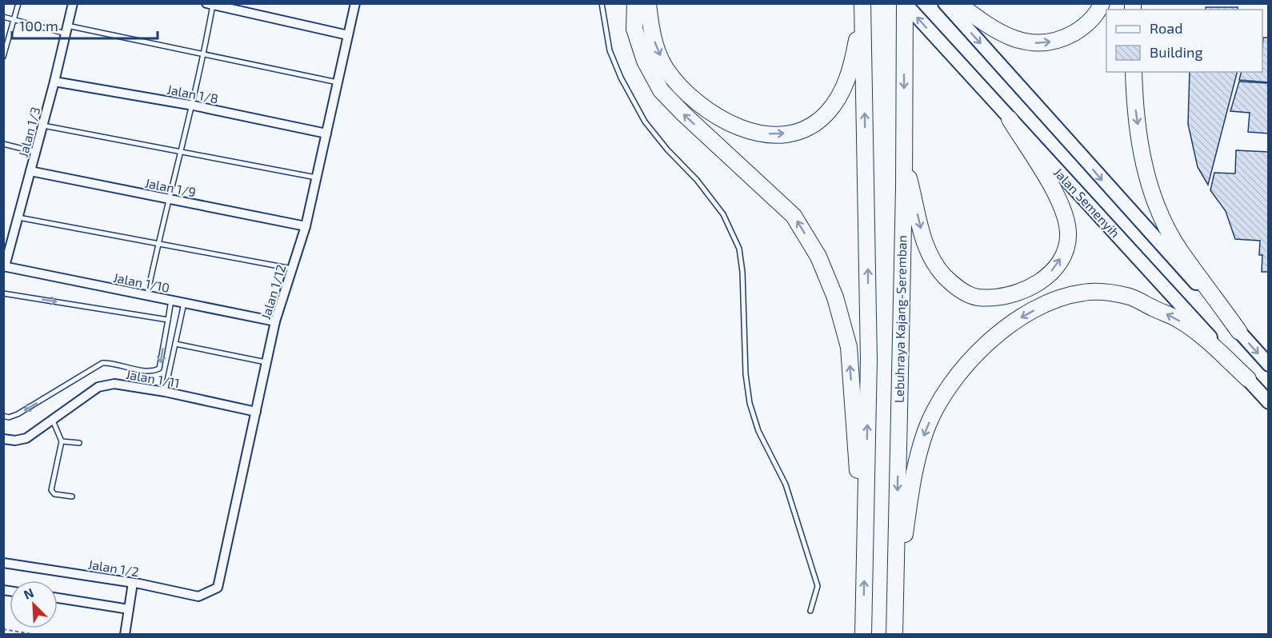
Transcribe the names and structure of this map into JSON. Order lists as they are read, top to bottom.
{
  "streets": {
    "highway": ["Lebuhraya Kajang-Seremban"],
    "main road": ["Jalan Semenyih"],
    "street": [
      "Jalan 1/8",
      "Jalan 1/3",
      "Jalan 1/9",
      "Jalan 1/10",
      "Jalan 1/12",
      "Jalan 1/11",
      "Jalan 1/2"
    ]
  },
  "crossings": [
    ["Jalan 1/8", "Jalan 1/3"],
    ["Jalan 1/8", "Jalan 1/12"],
    ["Jalan 1/3", "Jalan 1/9"],
    ["Jalan 1/3", "Jalan 1/10"],
    ["Jalan 1/9", "Jalan 1/12"],
    ["Jalan Semenyih", "Lebuhraya Kajang-Seremban"],
    ["Jalan 1/10", "Jalan 1/12"],
    ["Jalan 1/12", "Jalan 1/11"],
    ["Jalan 1/12", "Jalan 1/2"]
  ],
  "legend": ["Road", "Building"],
  "scale_bar": "100 m",
  "north": "top left"
}
